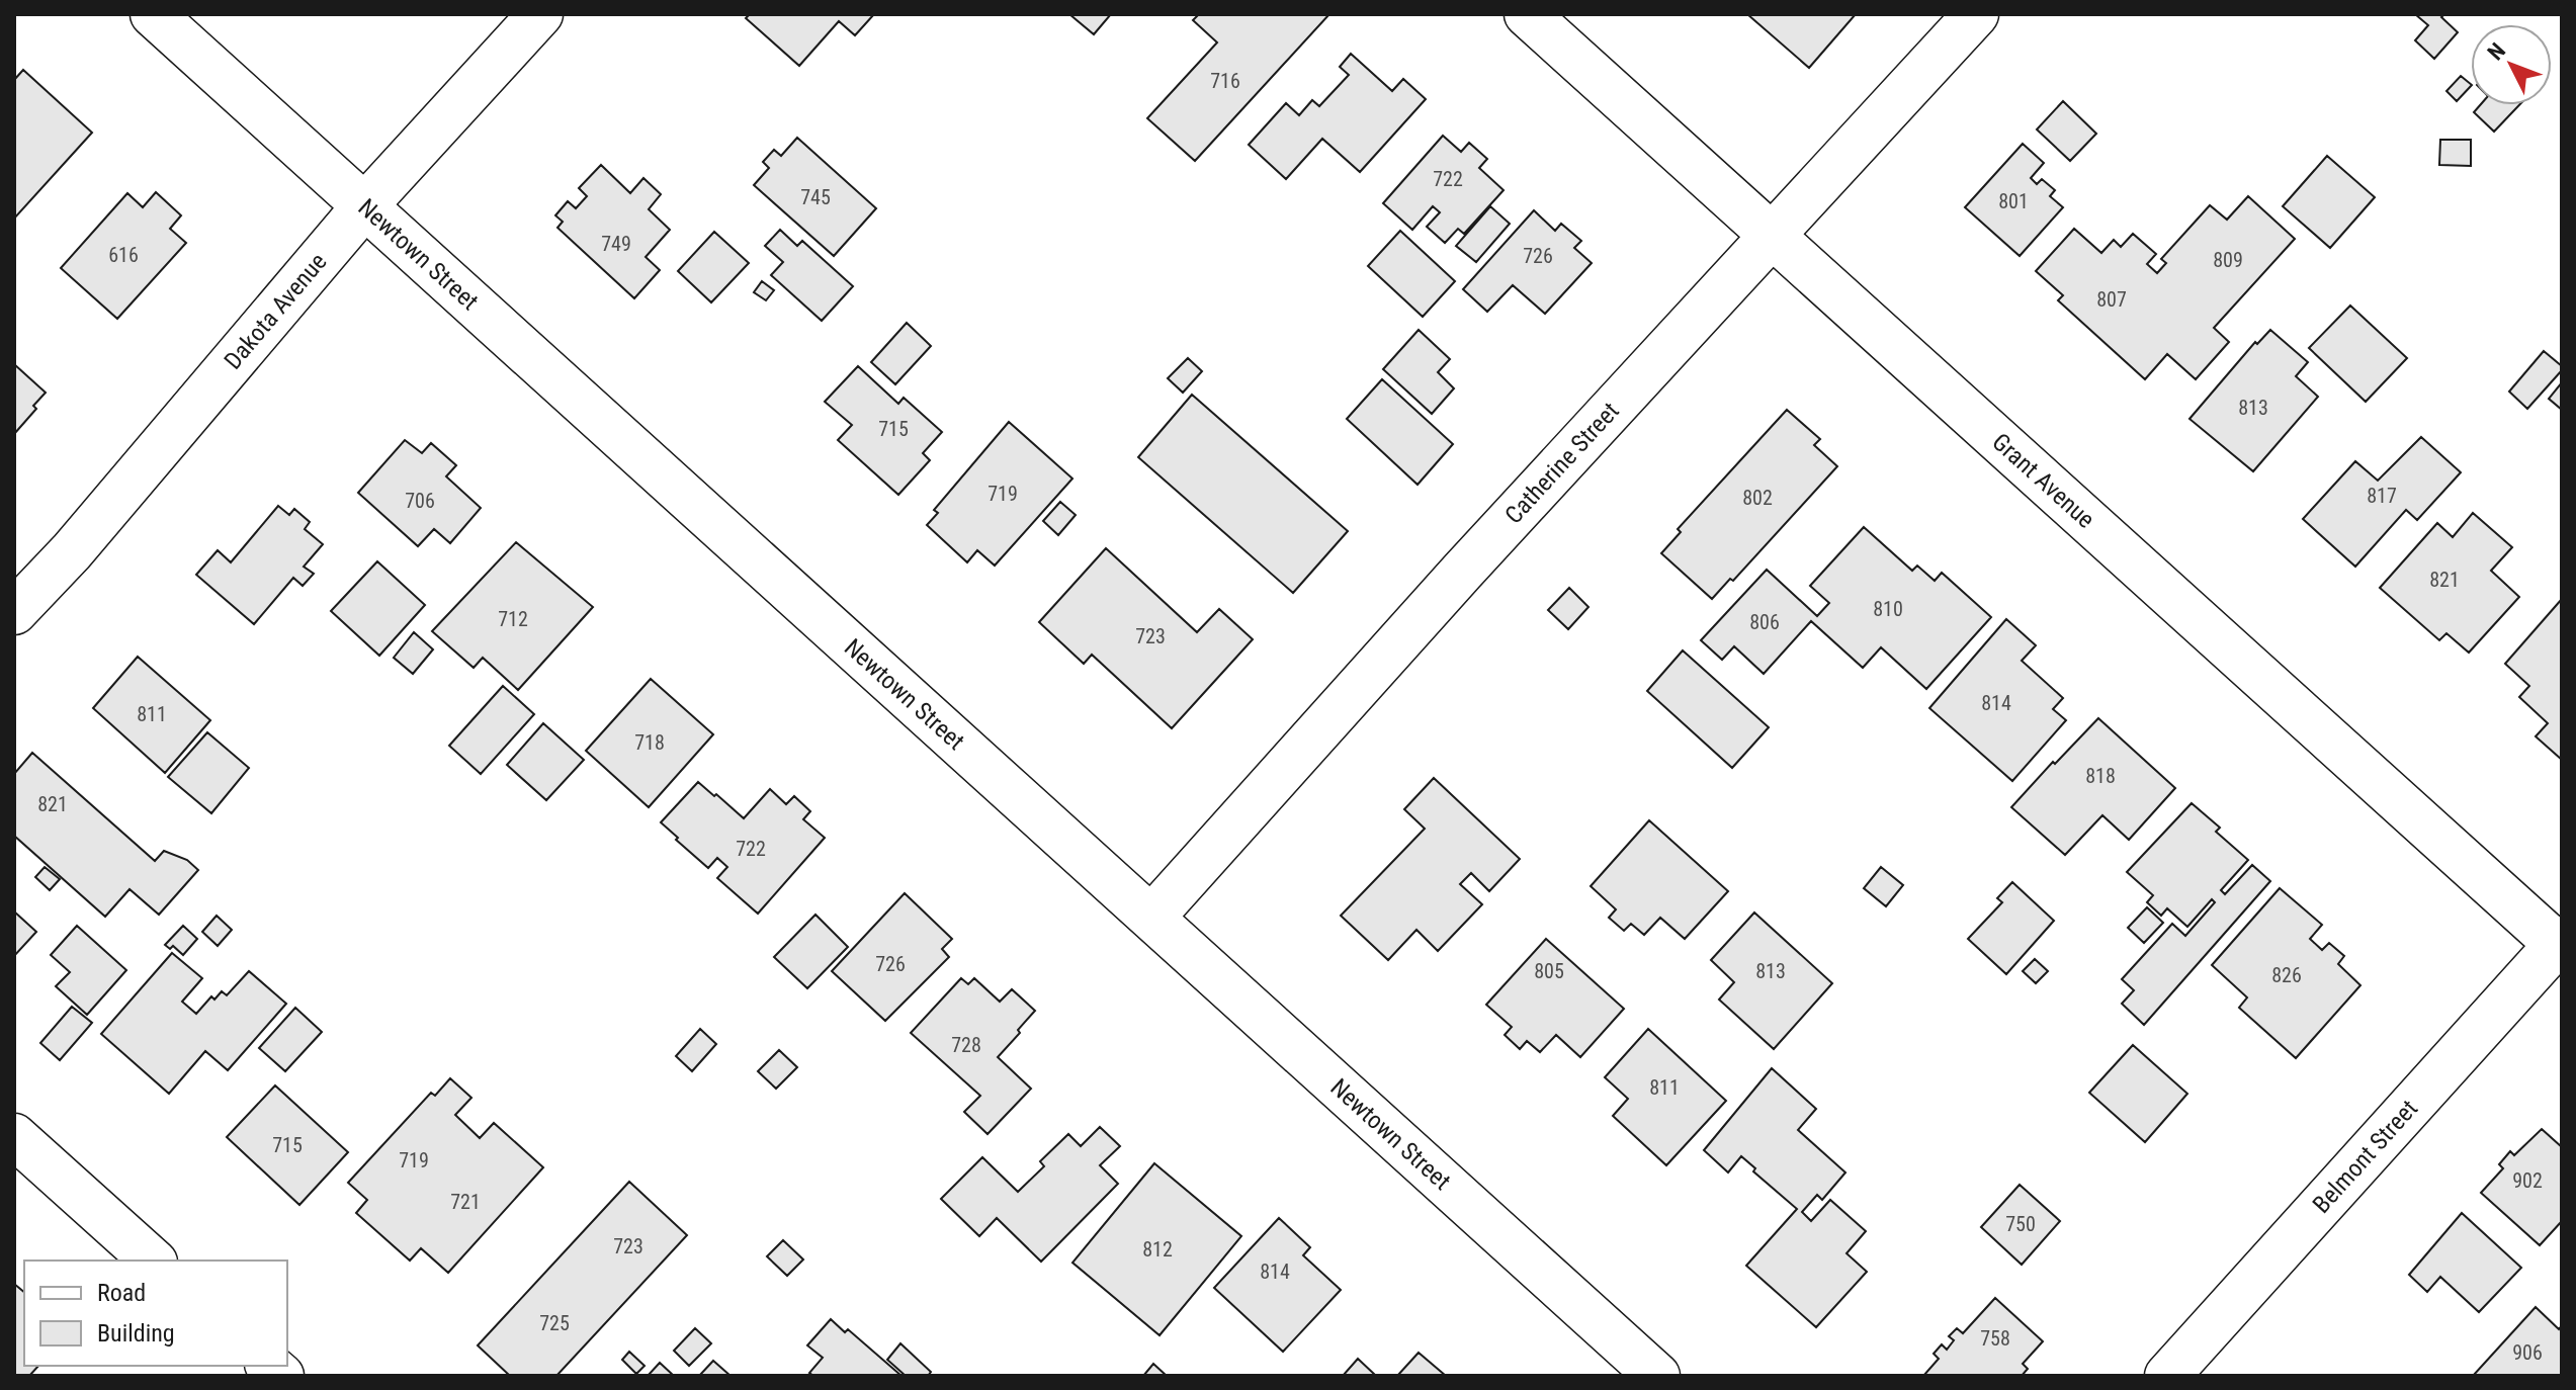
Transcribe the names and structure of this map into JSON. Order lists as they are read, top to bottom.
{
  "streets": {
    "street": [
      "Newtown Street",
      "Dakota Avenue",
      "Catherine Street",
      "Grant Avenue",
      "Belmont Street"
    ]
  },
  "crossings": [
    ["Newtown Street", "Dakota Avenue"],
    ["Newtown Street", "Catherine Street"],
    ["Catherine Street", "Grant Avenue"],
    ["Grant Avenue", "Belmont Street"]
  ],
  "house_numbers": [
    "716",
    "722",
    "745",
    "801",
    "749",
    "616",
    "726",
    "809",
    "807",
    "813",
    "715",
    "719",
    "817",
    "802",
    "706",
    "821",
    "810",
    "712",
    "806",
    "723",
    "814",
    "811",
    "718",
    "818",
    "821",
    "722",
    "726",
    "805",
    "813",
    "826",
    "728",
    "811",
    "715",
    "719",
    "902",
    "721",
    "750",
    "723",
    "812",
    "814",
    "725",
    "758",
    "906"
  ],
  "legend": ["Road", "Building"],
  "north": "top left"
}
